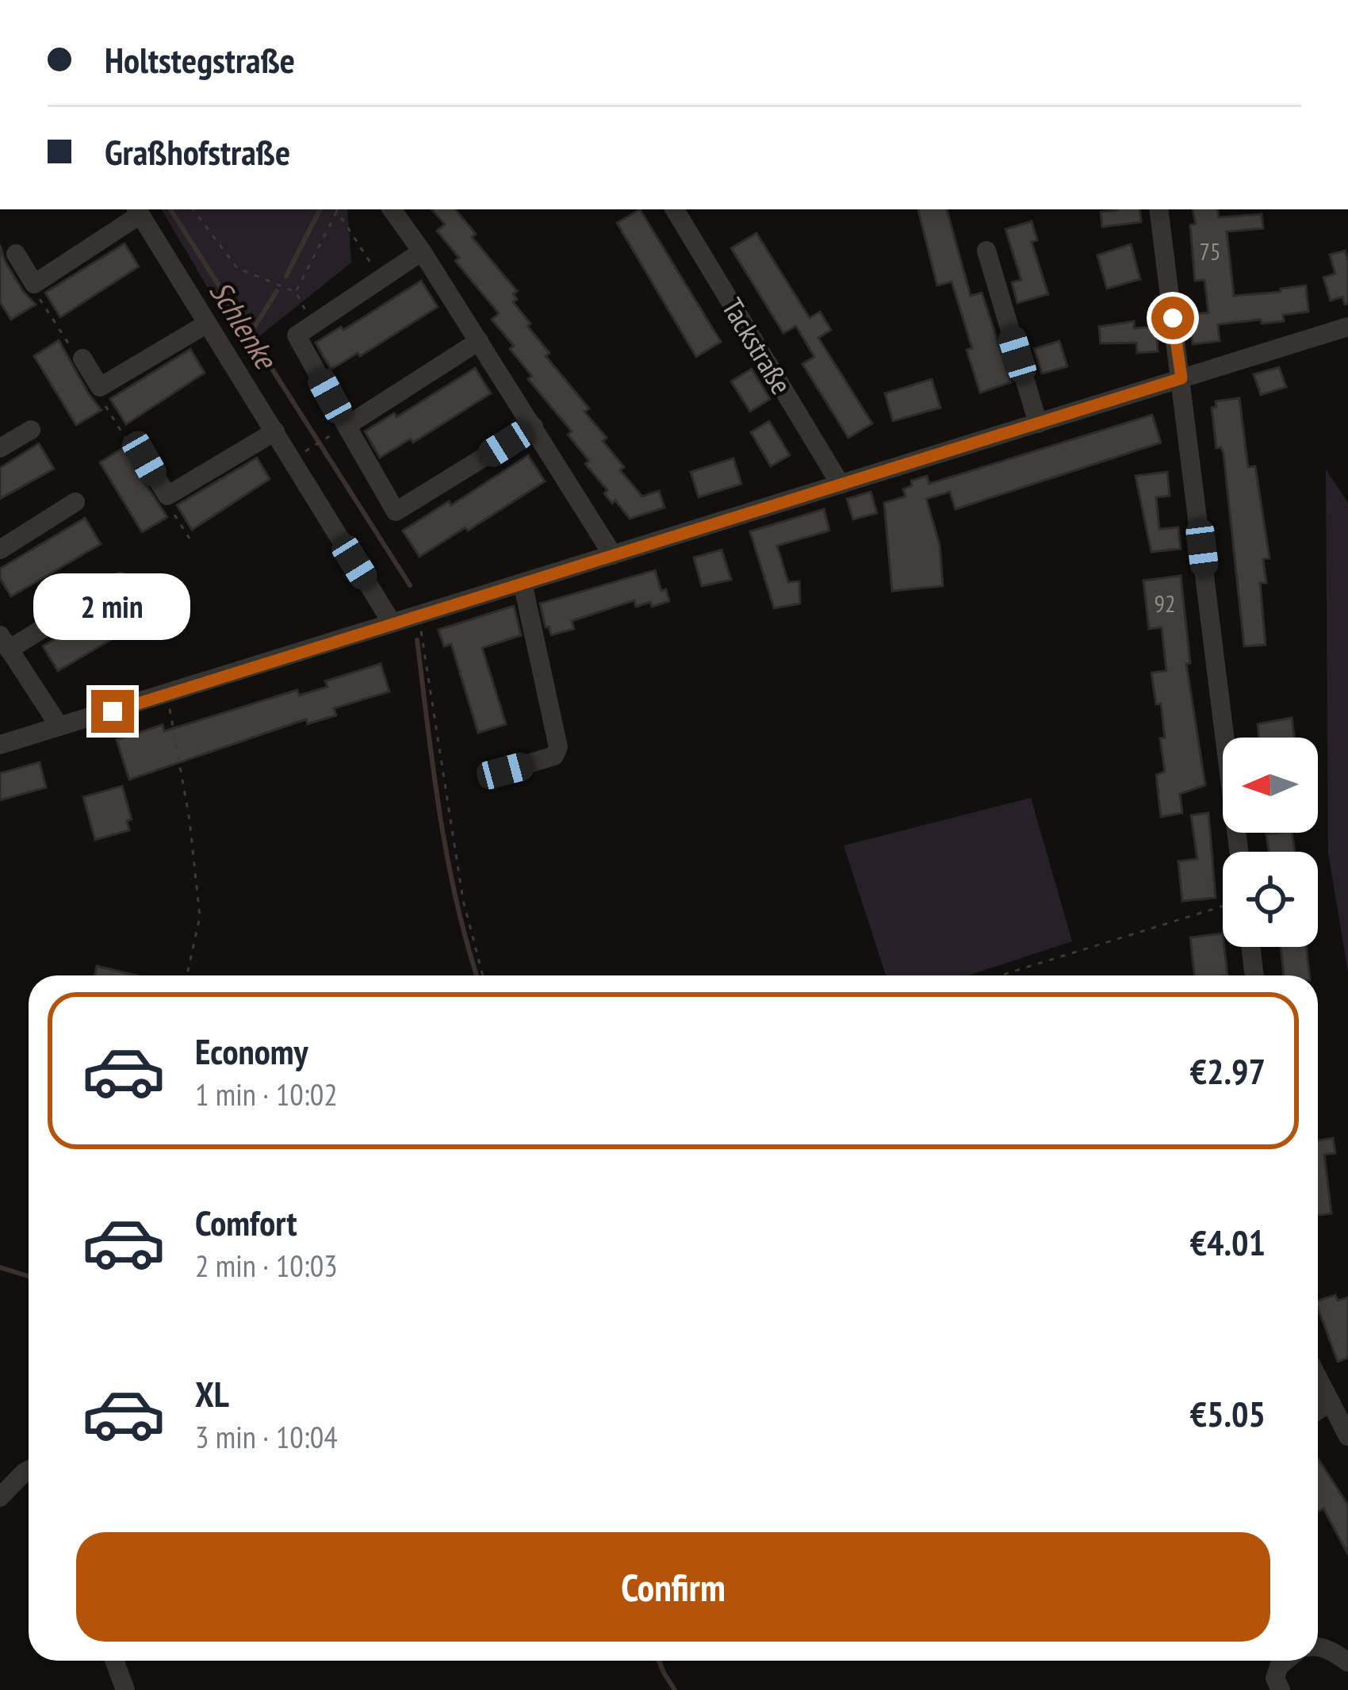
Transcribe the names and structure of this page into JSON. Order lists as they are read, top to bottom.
{
  "streets": {
    "street": ["Tackstraße"]
  },
  "water": ["Schlenke"],
  "house_numbers": ["75", "92"],
  "north": "left",
  "page": {
    "banner": ["Holtstegstraße", "Graßhofstraße"],
    "bubble": "2 min",
    "list": [
      {
        "name": "Economy",
        "note": "1 min · 10:02",
        "value": "€2.97"
      },
      {
        "name": "Comfort",
        "note": "2 min · 10:03",
        "value": "€4.01"
      },
      {
        "name": "XL",
        "note": "3 min · 10:04",
        "value": "€5.05"
      }
    ],
    "buttons": "Confirm"
  }
}
